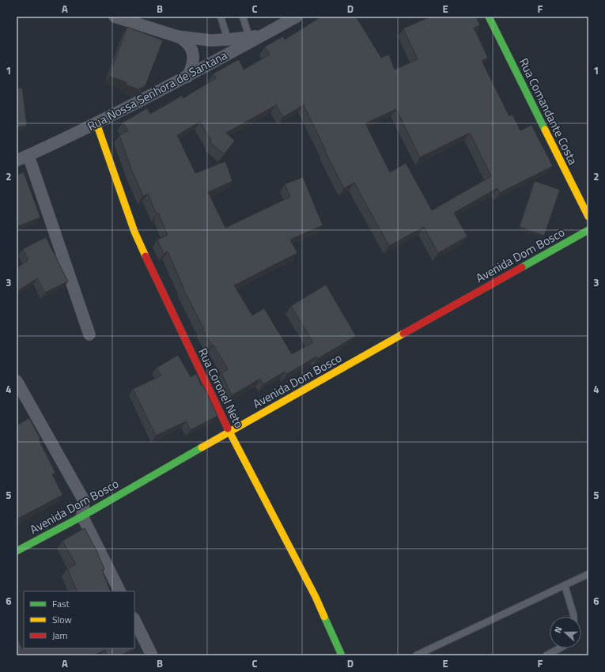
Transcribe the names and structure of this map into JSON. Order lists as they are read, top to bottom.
{
  "streets": {
    "street": [
      "Rua Nossa Senhora de Santana",
      "Rua Comandante Costa",
      "Avenida Dom Bosco",
      "Rua Coronel Neto"
    ]
  },
  "crossings": [
    ["Rua Nossa Senhora de Santana", "Rua Coronel Neto"],
    ["Avenida Dom Bosco", "Rua Coronel Neto"]
  ],
  "legend": ["Fast", "Slow", "Jam"],
  "north": "left",
  "grid": {
    "columns": [
      "A",
      "B",
      "C",
      "D",
      "E",
      "F"
    ],
    "rows": [
      "1",
      "2",
      "3",
      "4",
      "5",
      "6"
    ]
  }
}
